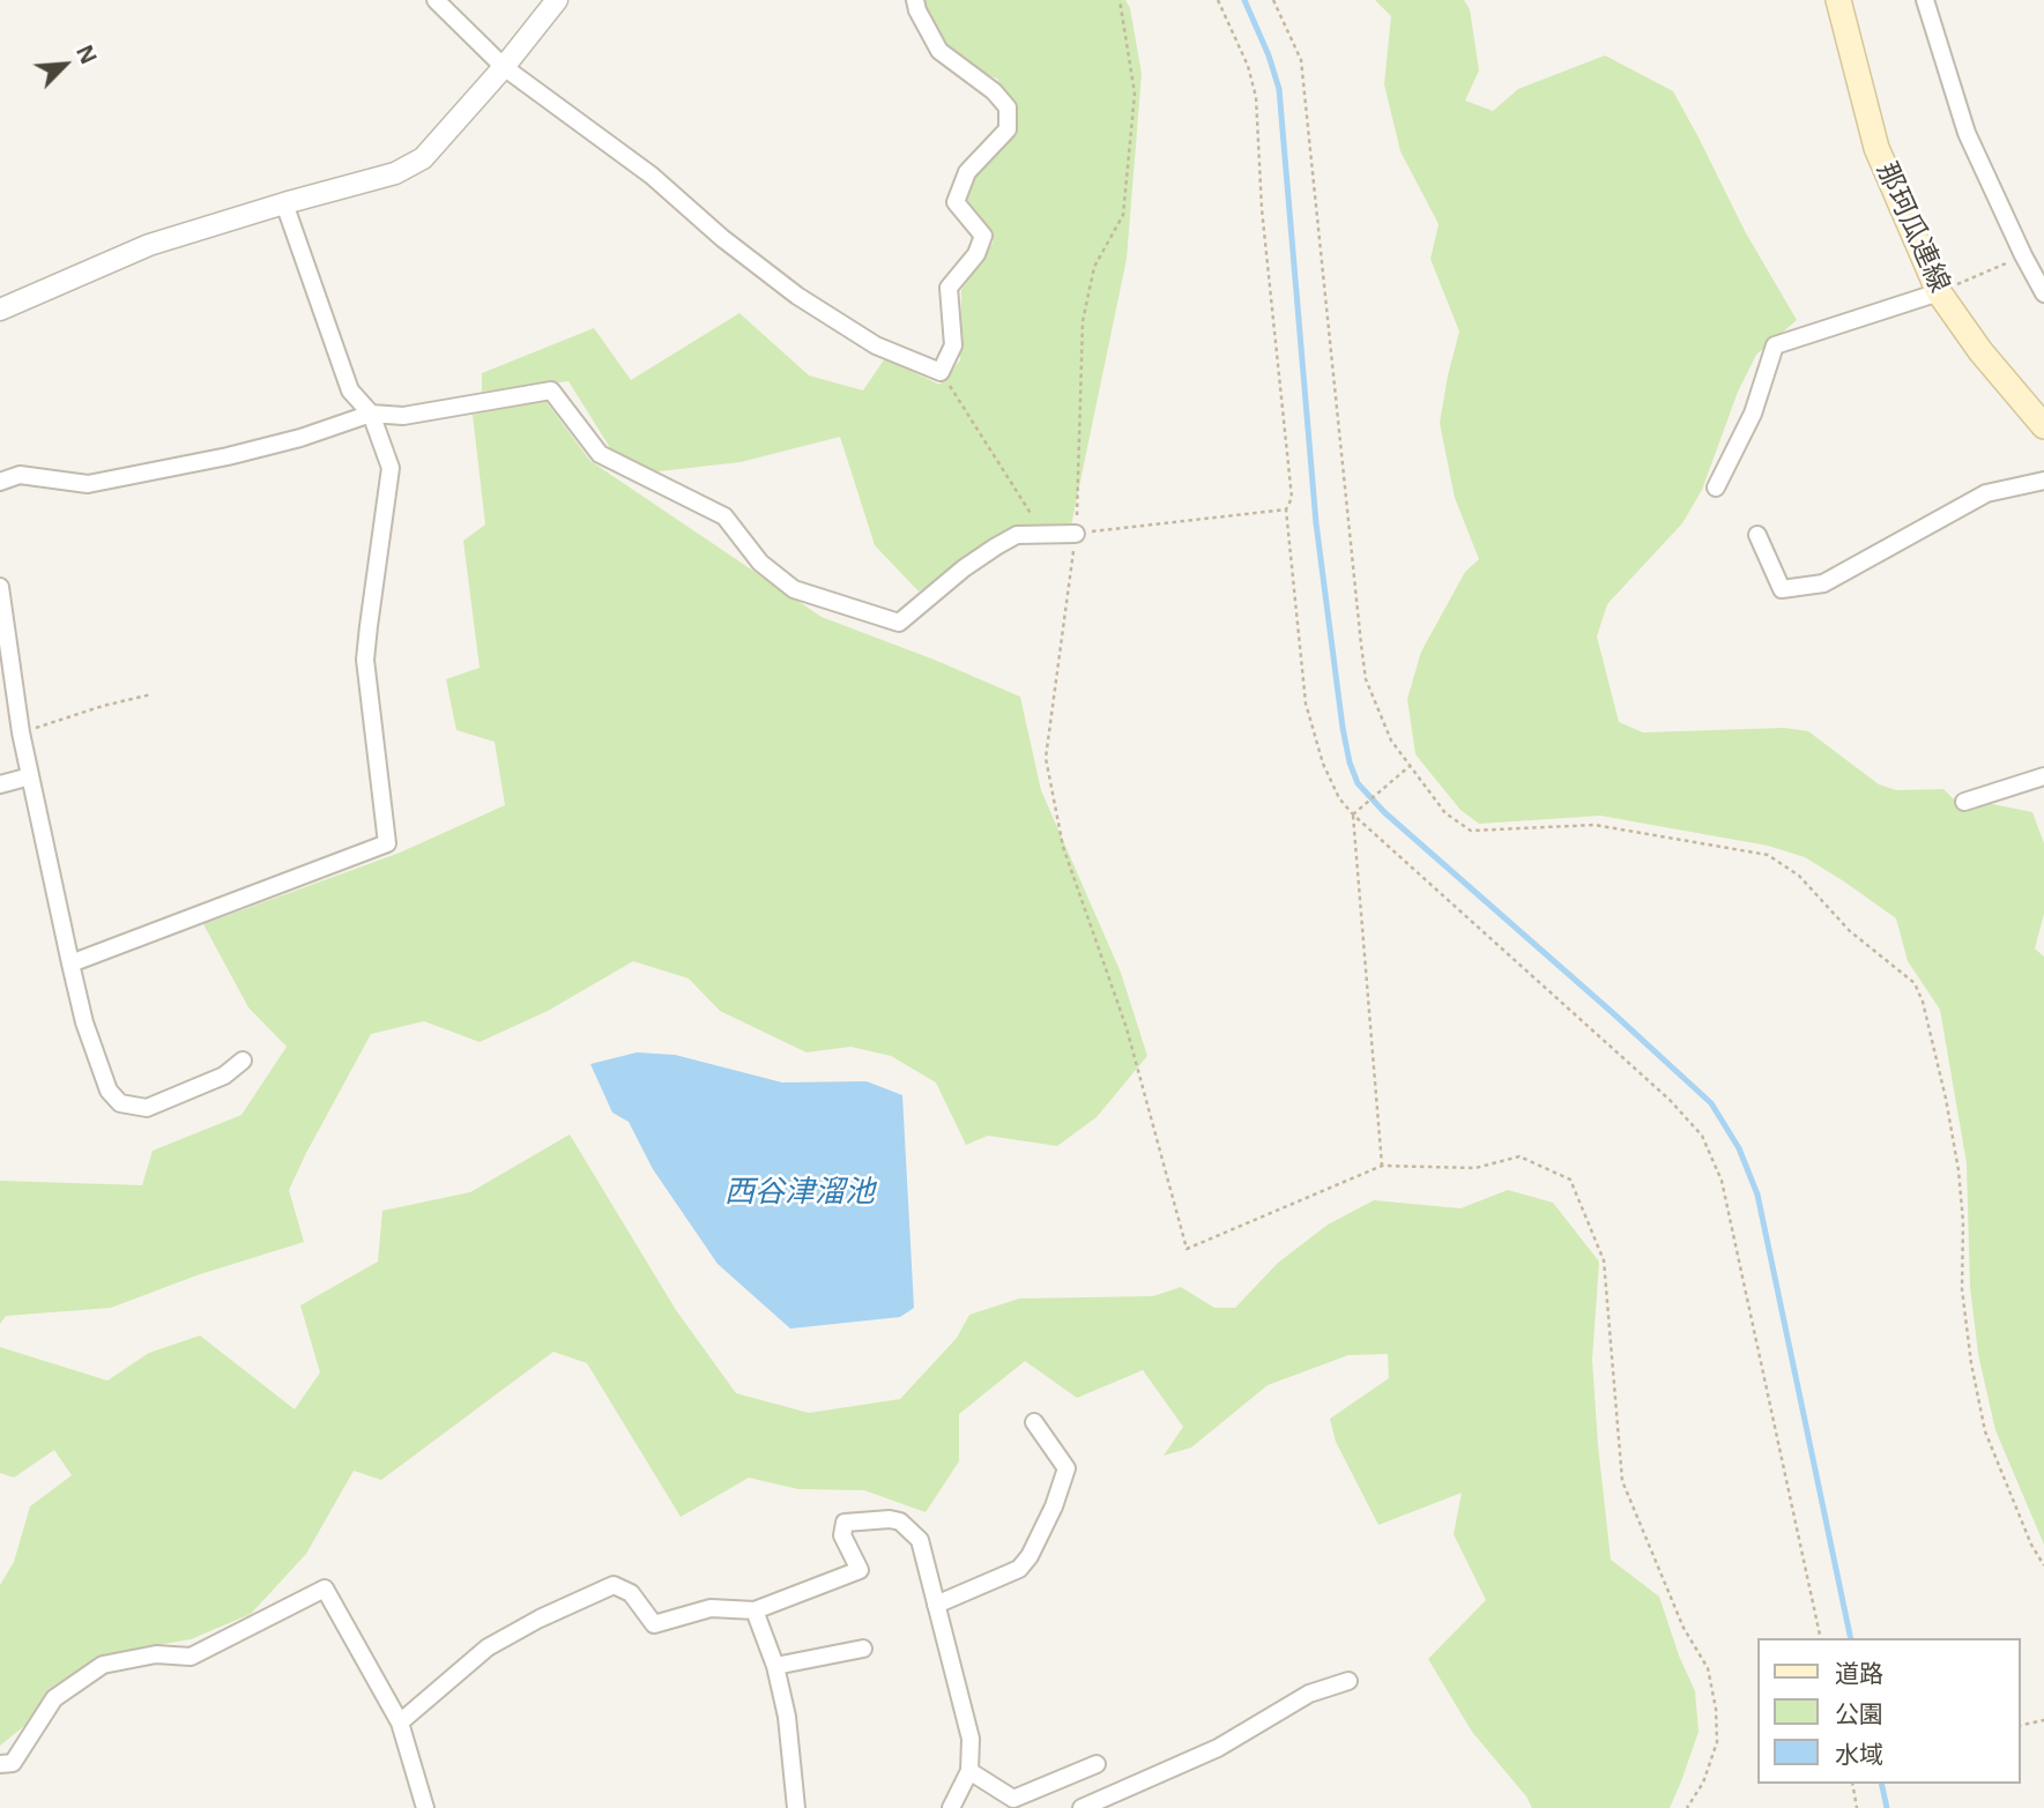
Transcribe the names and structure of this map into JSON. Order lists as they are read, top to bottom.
{
  "streets": {
    "main road": ["那珂瓜連線"]
  },
  "water": ["西谷津溜池"],
  "legend": ["道路", "公園", "水域"],
  "north": "top right"
}
